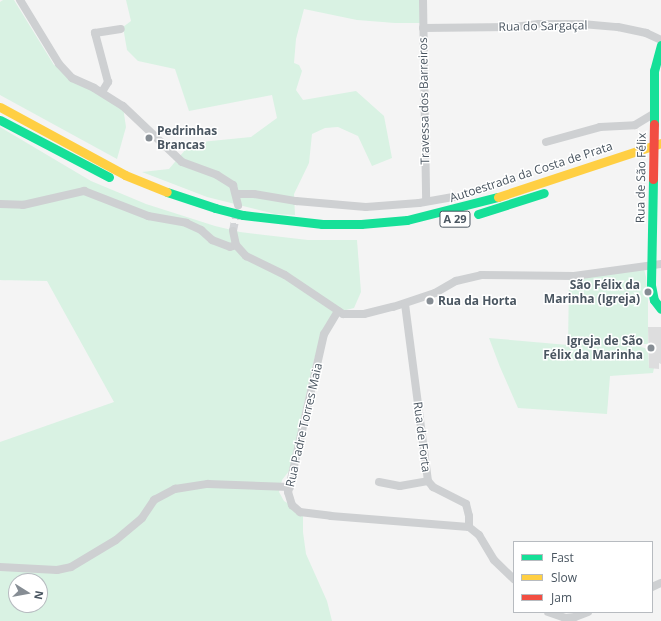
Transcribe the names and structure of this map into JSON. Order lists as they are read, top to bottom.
{
  "streets": {
    "main road": ["Autoestrada da Costa de Prata", "Rua de São Félix", "A 29"],
    "street": [
      "Rua do Sargaçal",
      "Travessa dos Barreiros",
      "Rua Padre Torres Maia",
      "Rua de Forta"
    ]
  },
  "crossings": [
    ["Rua do Sargaçal", "Travessa dos Barreiros"],
    ["Rua Padre Torres Maia", "Rua de Forta"]
  ],
  "places": [
    "Pedrinhas Brancas",
    "São Félix da Marinha (Igreja)",
    "Rua da Horta",
    "Igreja de São Félix da Marinha"
  ],
  "legend": ["Fast", "Slow", "Jam"],
  "north": "right"
}
